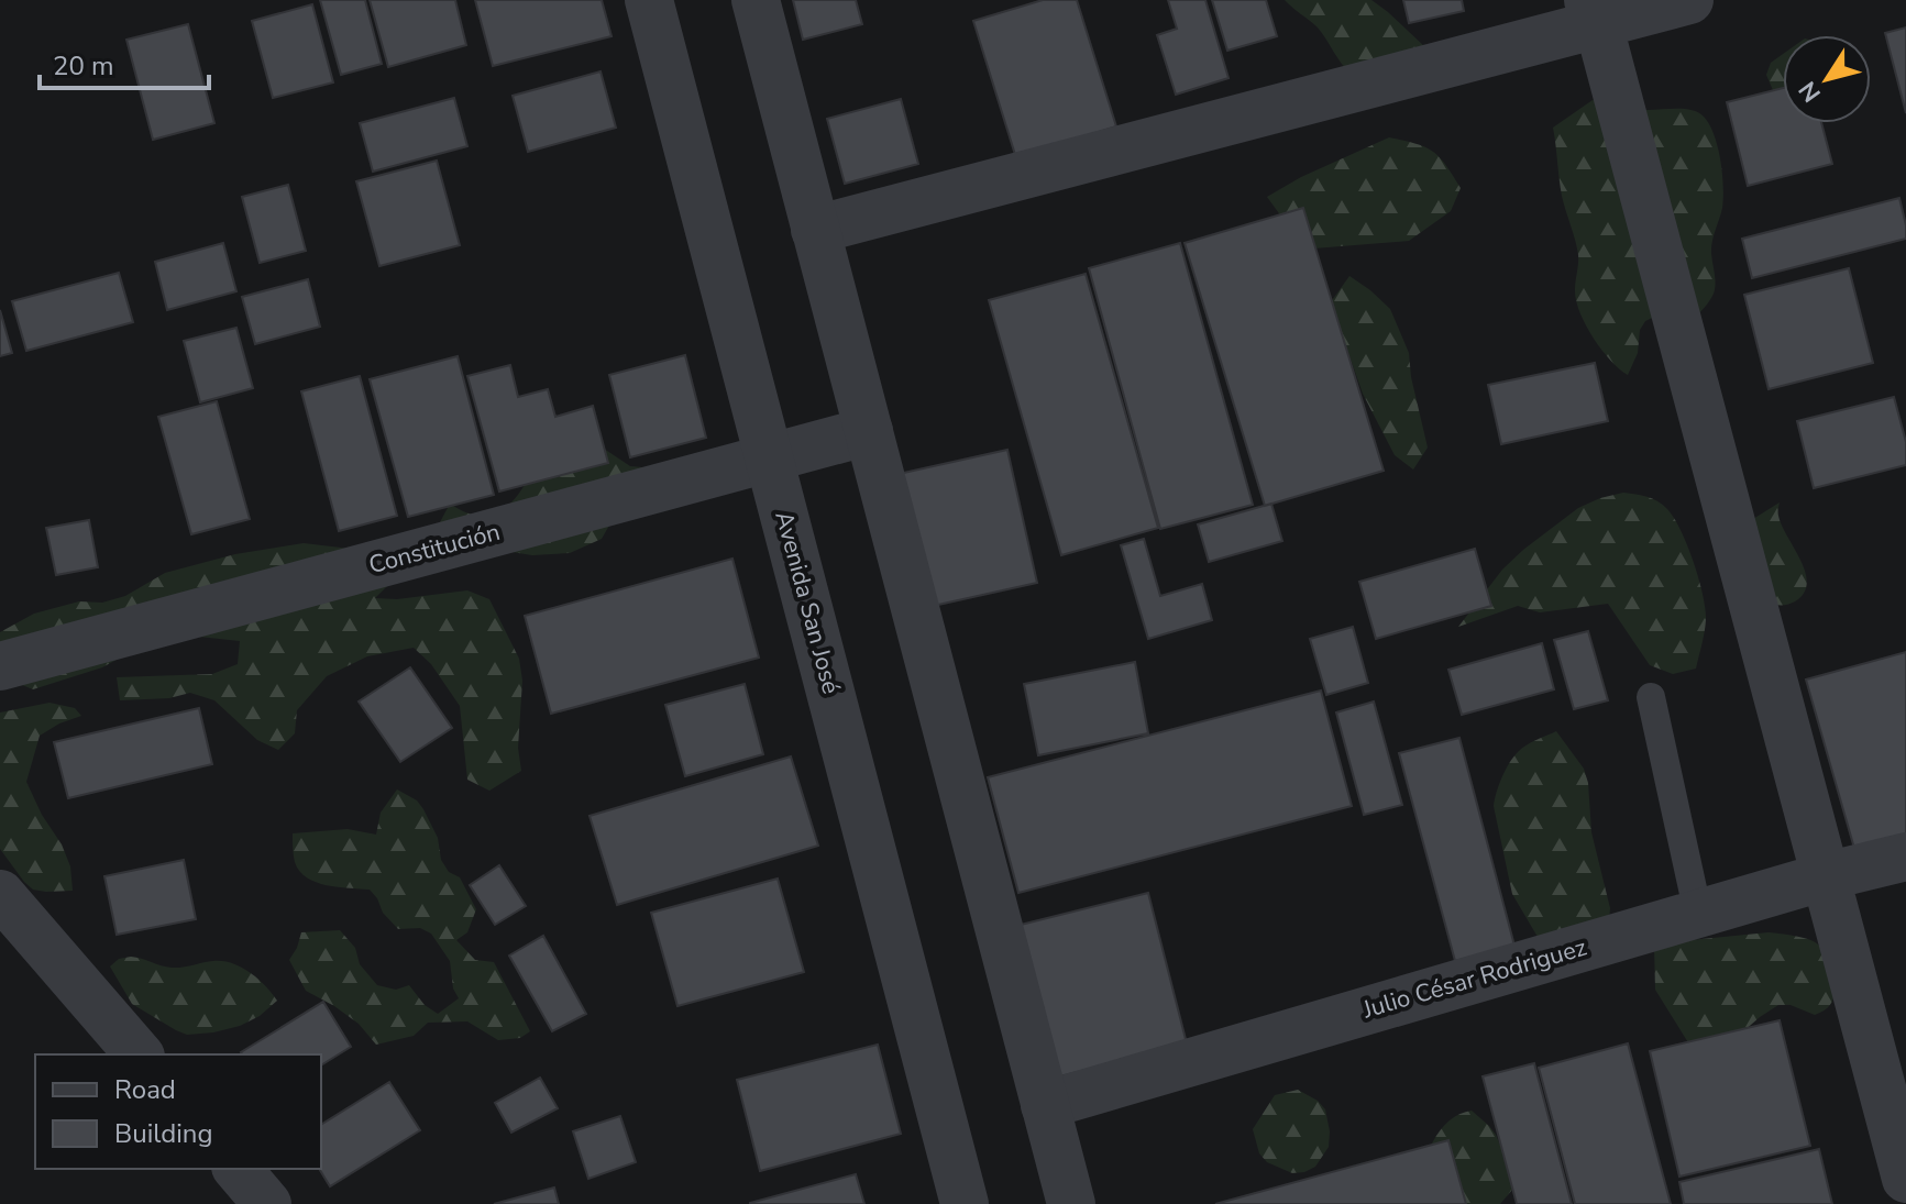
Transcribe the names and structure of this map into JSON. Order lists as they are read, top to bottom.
{
  "streets": {
    "street": ["Constitución", "Avenida San José", "Julio César Rodriguez"]
  },
  "crossings": [
    ["Constitución", "Avenida San José"]
  ],
  "legend": ["Road", "Building"],
  "scale_bar": "20 m",
  "north": "bottom left"
}
